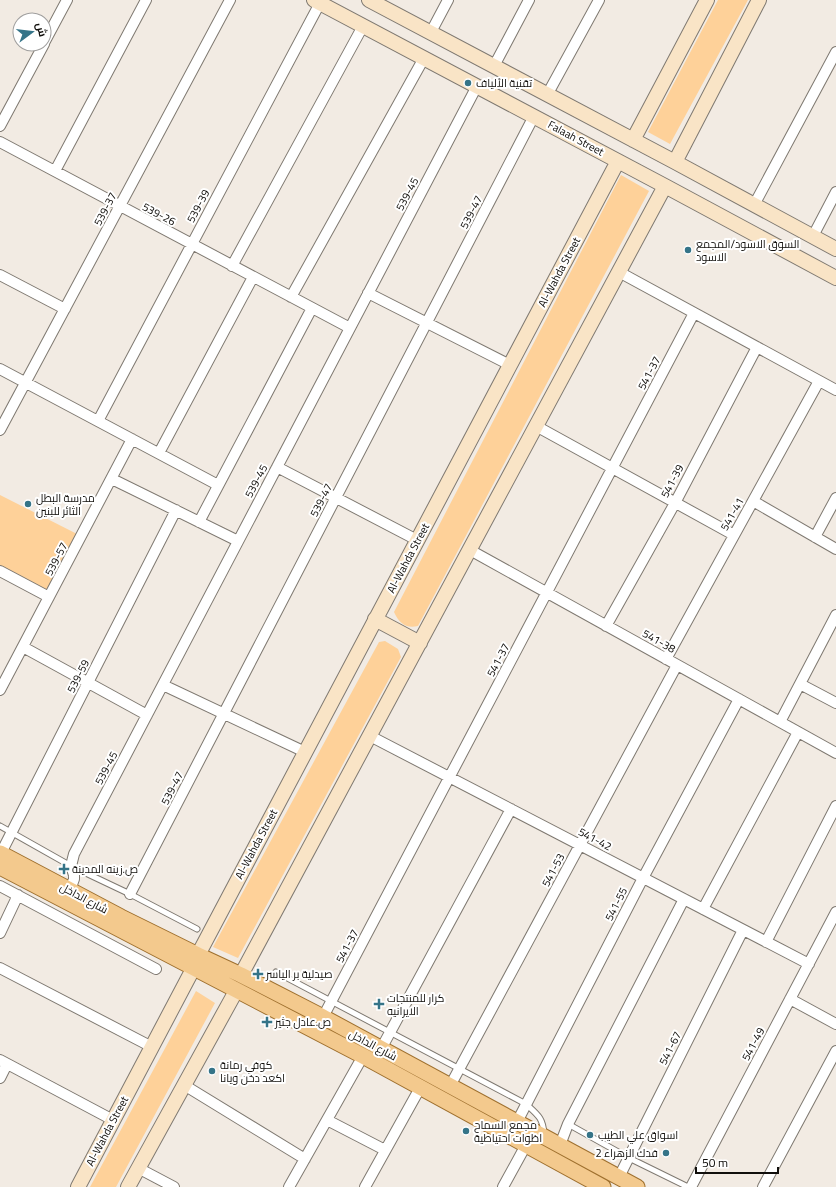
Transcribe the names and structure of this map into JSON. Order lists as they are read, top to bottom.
{
  "streets": {
    "main road": ["شارع الداخل"],
    "street": [
      "Falaah Street",
      "539-45",
      "539-39",
      "539-37",
      "539-47",
      "539-26",
      "Al-Wahda Street",
      "541-37",
      "541-39",
      "541-41",
      "539-57",
      "541-38",
      "539-59",
      "541-42",
      "541-53",
      "541-55",
      "541-49",
      "541-67"
    ]
  },
  "crossings": [
    ["Falaah Street", "539-45"],
    ["Falaah Street", "539-39"],
    ["Falaah Street", "539-47"],
    ["Falaah Street", "Al-Wahda Street"],
    ["539-45", "539-26"],
    ["539-45", "شارع الداخل"],
    ["539-39", "539-26"],
    ["539-37", "539-26"],
    ["Al-Wahda Street", "شارع الداخل"],
    ["541-37", "541-38"],
    ["541-37", "541-42"],
    ["541-37", "شارع الداخل"],
    ["541-39", "541-38"],
    ["541-41", "541-38"],
    ["541-38", "541-53"],
    ["541-38", "541-55"],
    ["539-59", "شارع الداخل"],
    ["541-42", "541-53"],
    ["541-42", "541-55"],
    ["541-42", "541-49"],
    ["541-42", "541-67"],
    ["541-53", "شارع الداخل"],
    ["شارع الداخل", "541-55"],
    ["شارع الداخل", "541-67"]
  ],
  "places": {
    "other": [
      "تقنية الألياف",
      "السوق الاسود/المجمع الاسود",
      "مدرسة البطل الثائر للبنين",
      "كوفي رمانة اكعد دخن ويانا",
      "مجمع السماح اظوات احتياطية",
      "اسواق علي الطيب",
      "فدك الزهراء 2"
    ],
    "health": [
      "ص.زينه المدينة",
      "صيدلية بر الياسر",
      "كرار للمنتجات الايرانيه",
      "ص.عادل جثير"
    ]
  },
  "scale_bar": "50 m",
  "north": "right"
}
